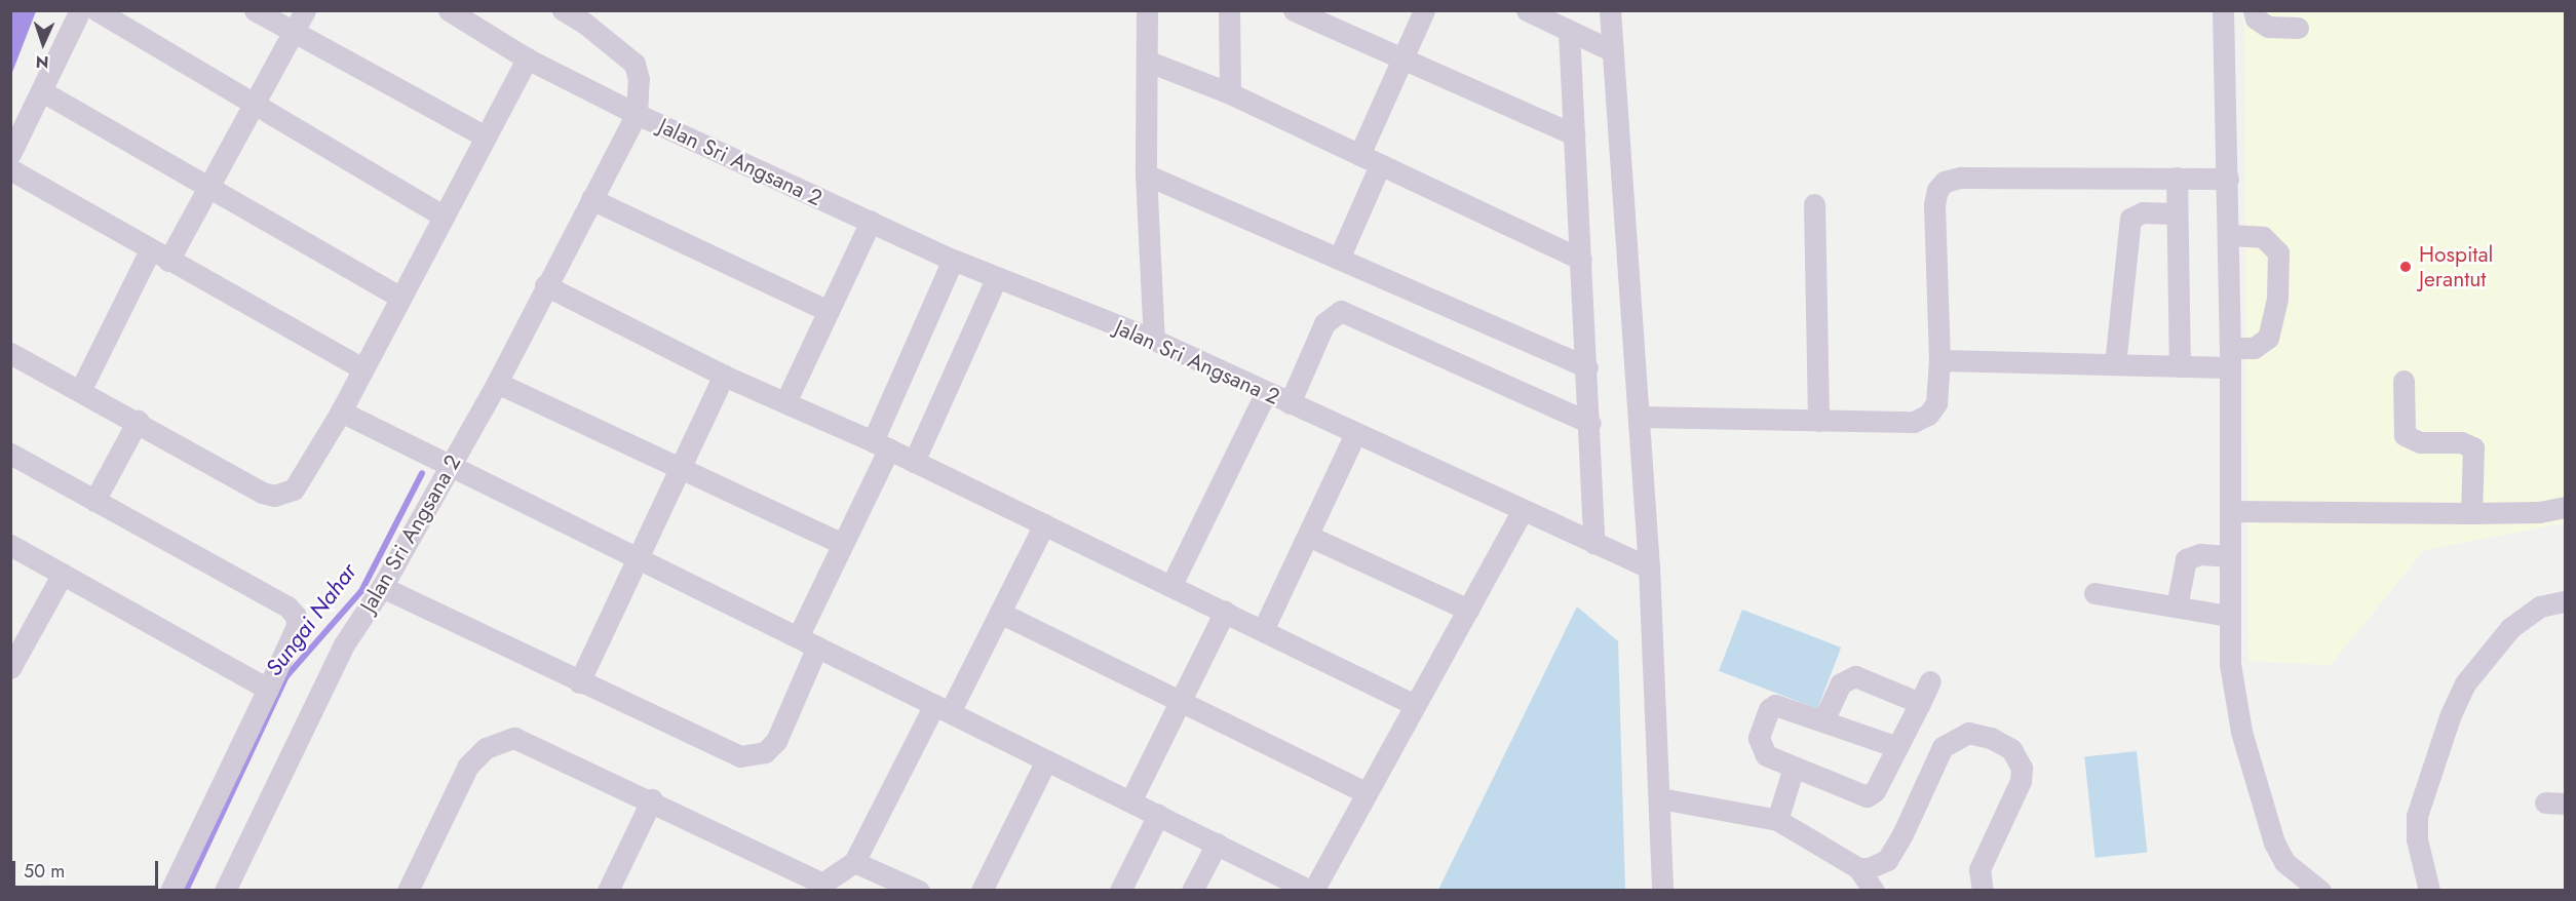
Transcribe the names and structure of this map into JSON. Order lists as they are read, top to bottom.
{
  "streets": {
    "street": ["Jalan Sri Angsana 2"]
  },
  "water": ["Sungai Nahar"],
  "places": ["Hospital Jerantut"],
  "scale_bar": "50 m",
  "north": "bottom"
}
